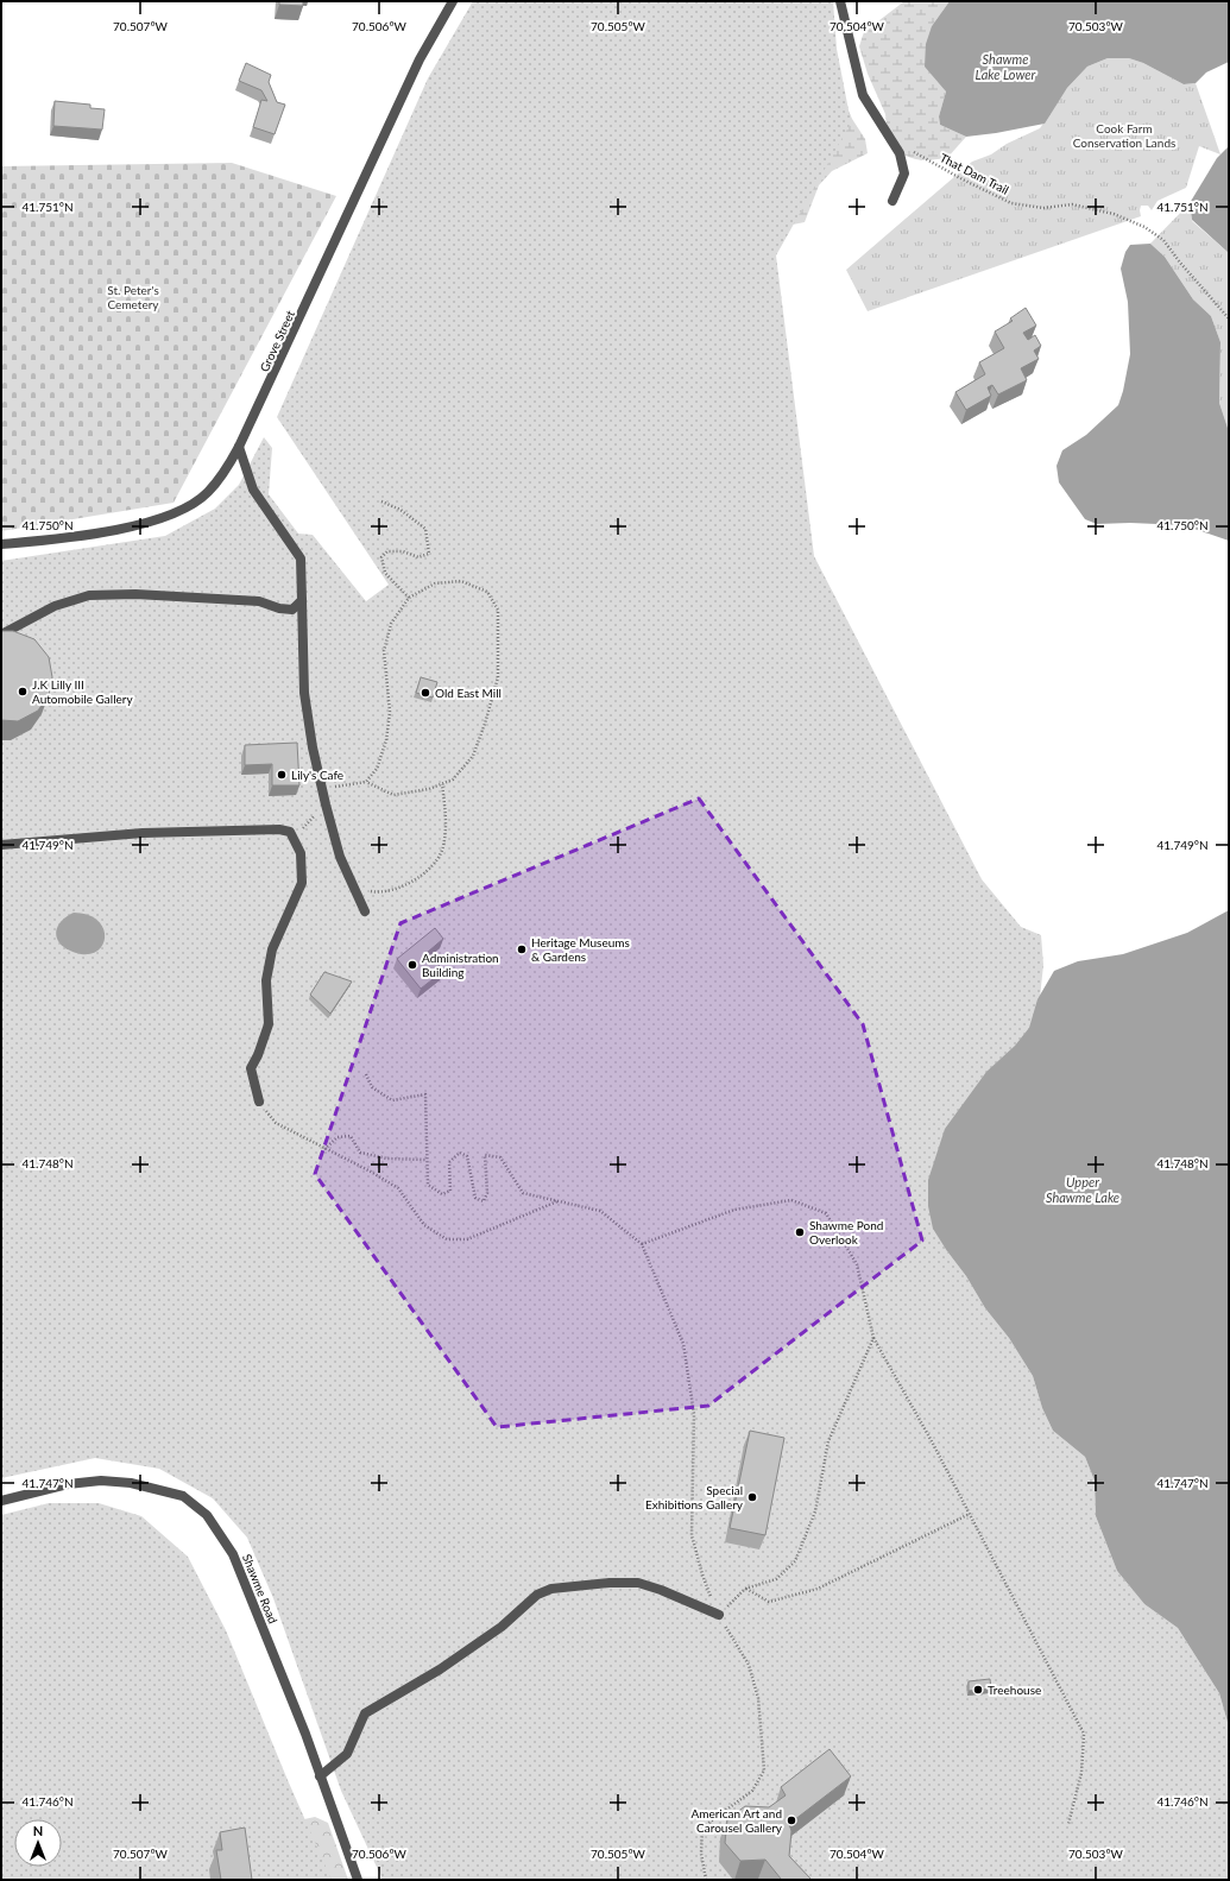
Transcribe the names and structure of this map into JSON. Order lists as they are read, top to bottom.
{
  "streets": {
    "street": ["Grove Street", "Shawme Road"],
    "path": ["That Dam Trail"]
  },
  "water": ["Shawme Lake Lower", "Upper Shawme Lake"],
  "parks": ["Cook Farm Conservation Lands", "St. Peter's Cemetery"],
  "places": [
    "J.K Lilly III Automobile Gallery",
    "Old East Mill",
    "Lily's Cafe",
    "Heritage Museums & Gardens",
    "Administration Building",
    "Shawme Pond Overlook",
    "Special Exhibitions Gallery",
    "Treehouse",
    "American Art and Carousel Gallery"
  ],
  "north": "top",
  "coordinates": [
    "70.507°W",
    "70.506°W",
    "70.505°W",
    "70.504°W",
    "70.503°W",
    "41.751°N",
    "41.750°N",
    "41.749°N",
    "41.748°N",
    "41.747°N",
    "41.746°N"
  ]
}
